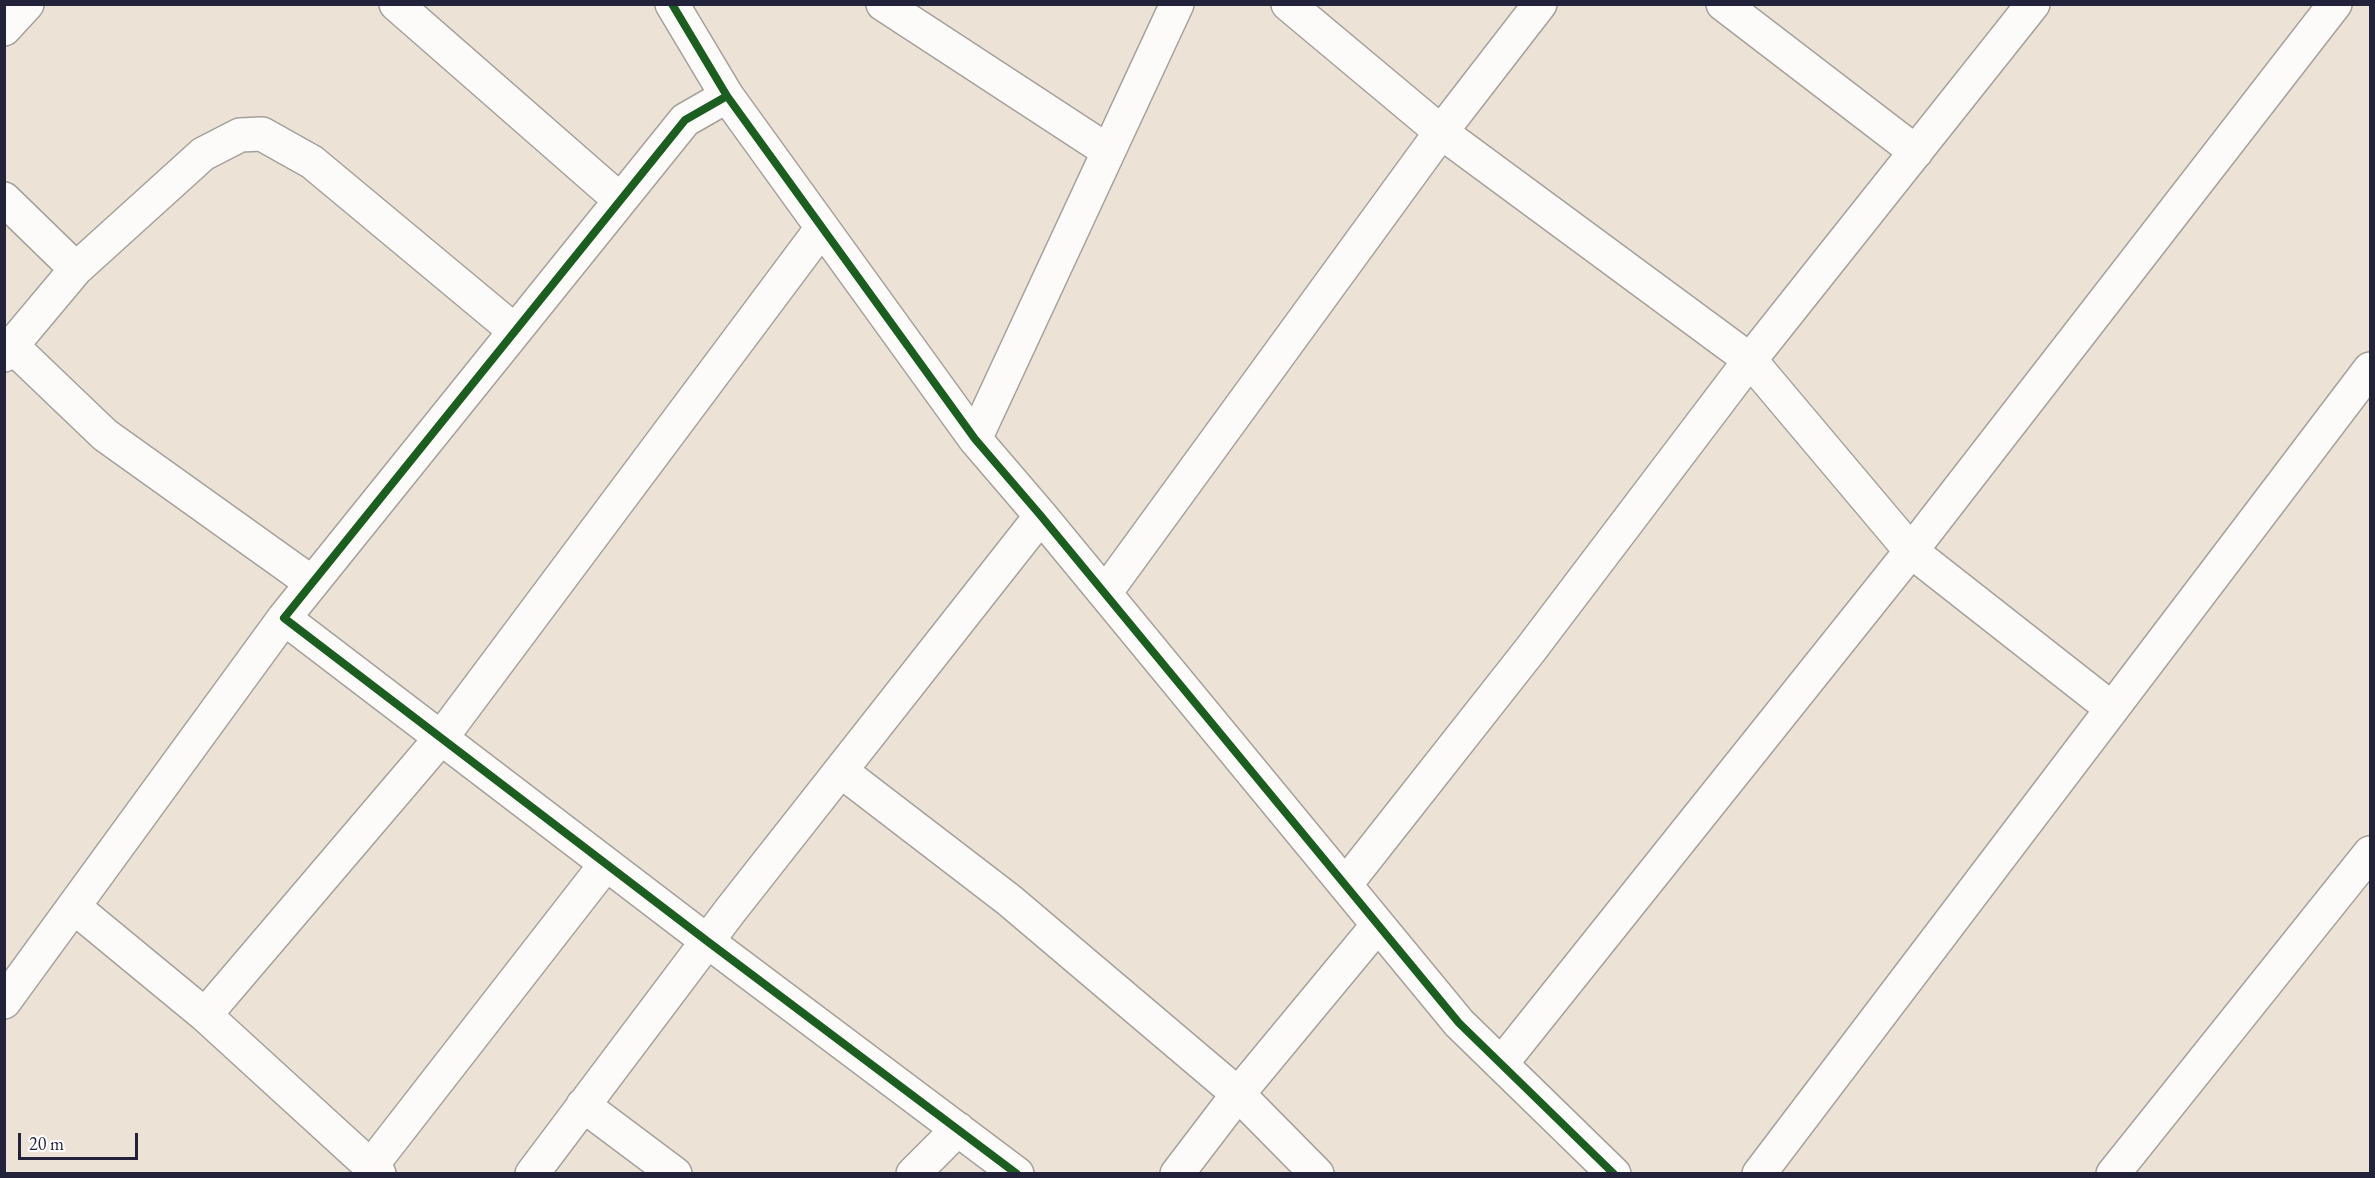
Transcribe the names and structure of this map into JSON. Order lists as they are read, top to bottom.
{
  "scale_bar": "20 m"
}
